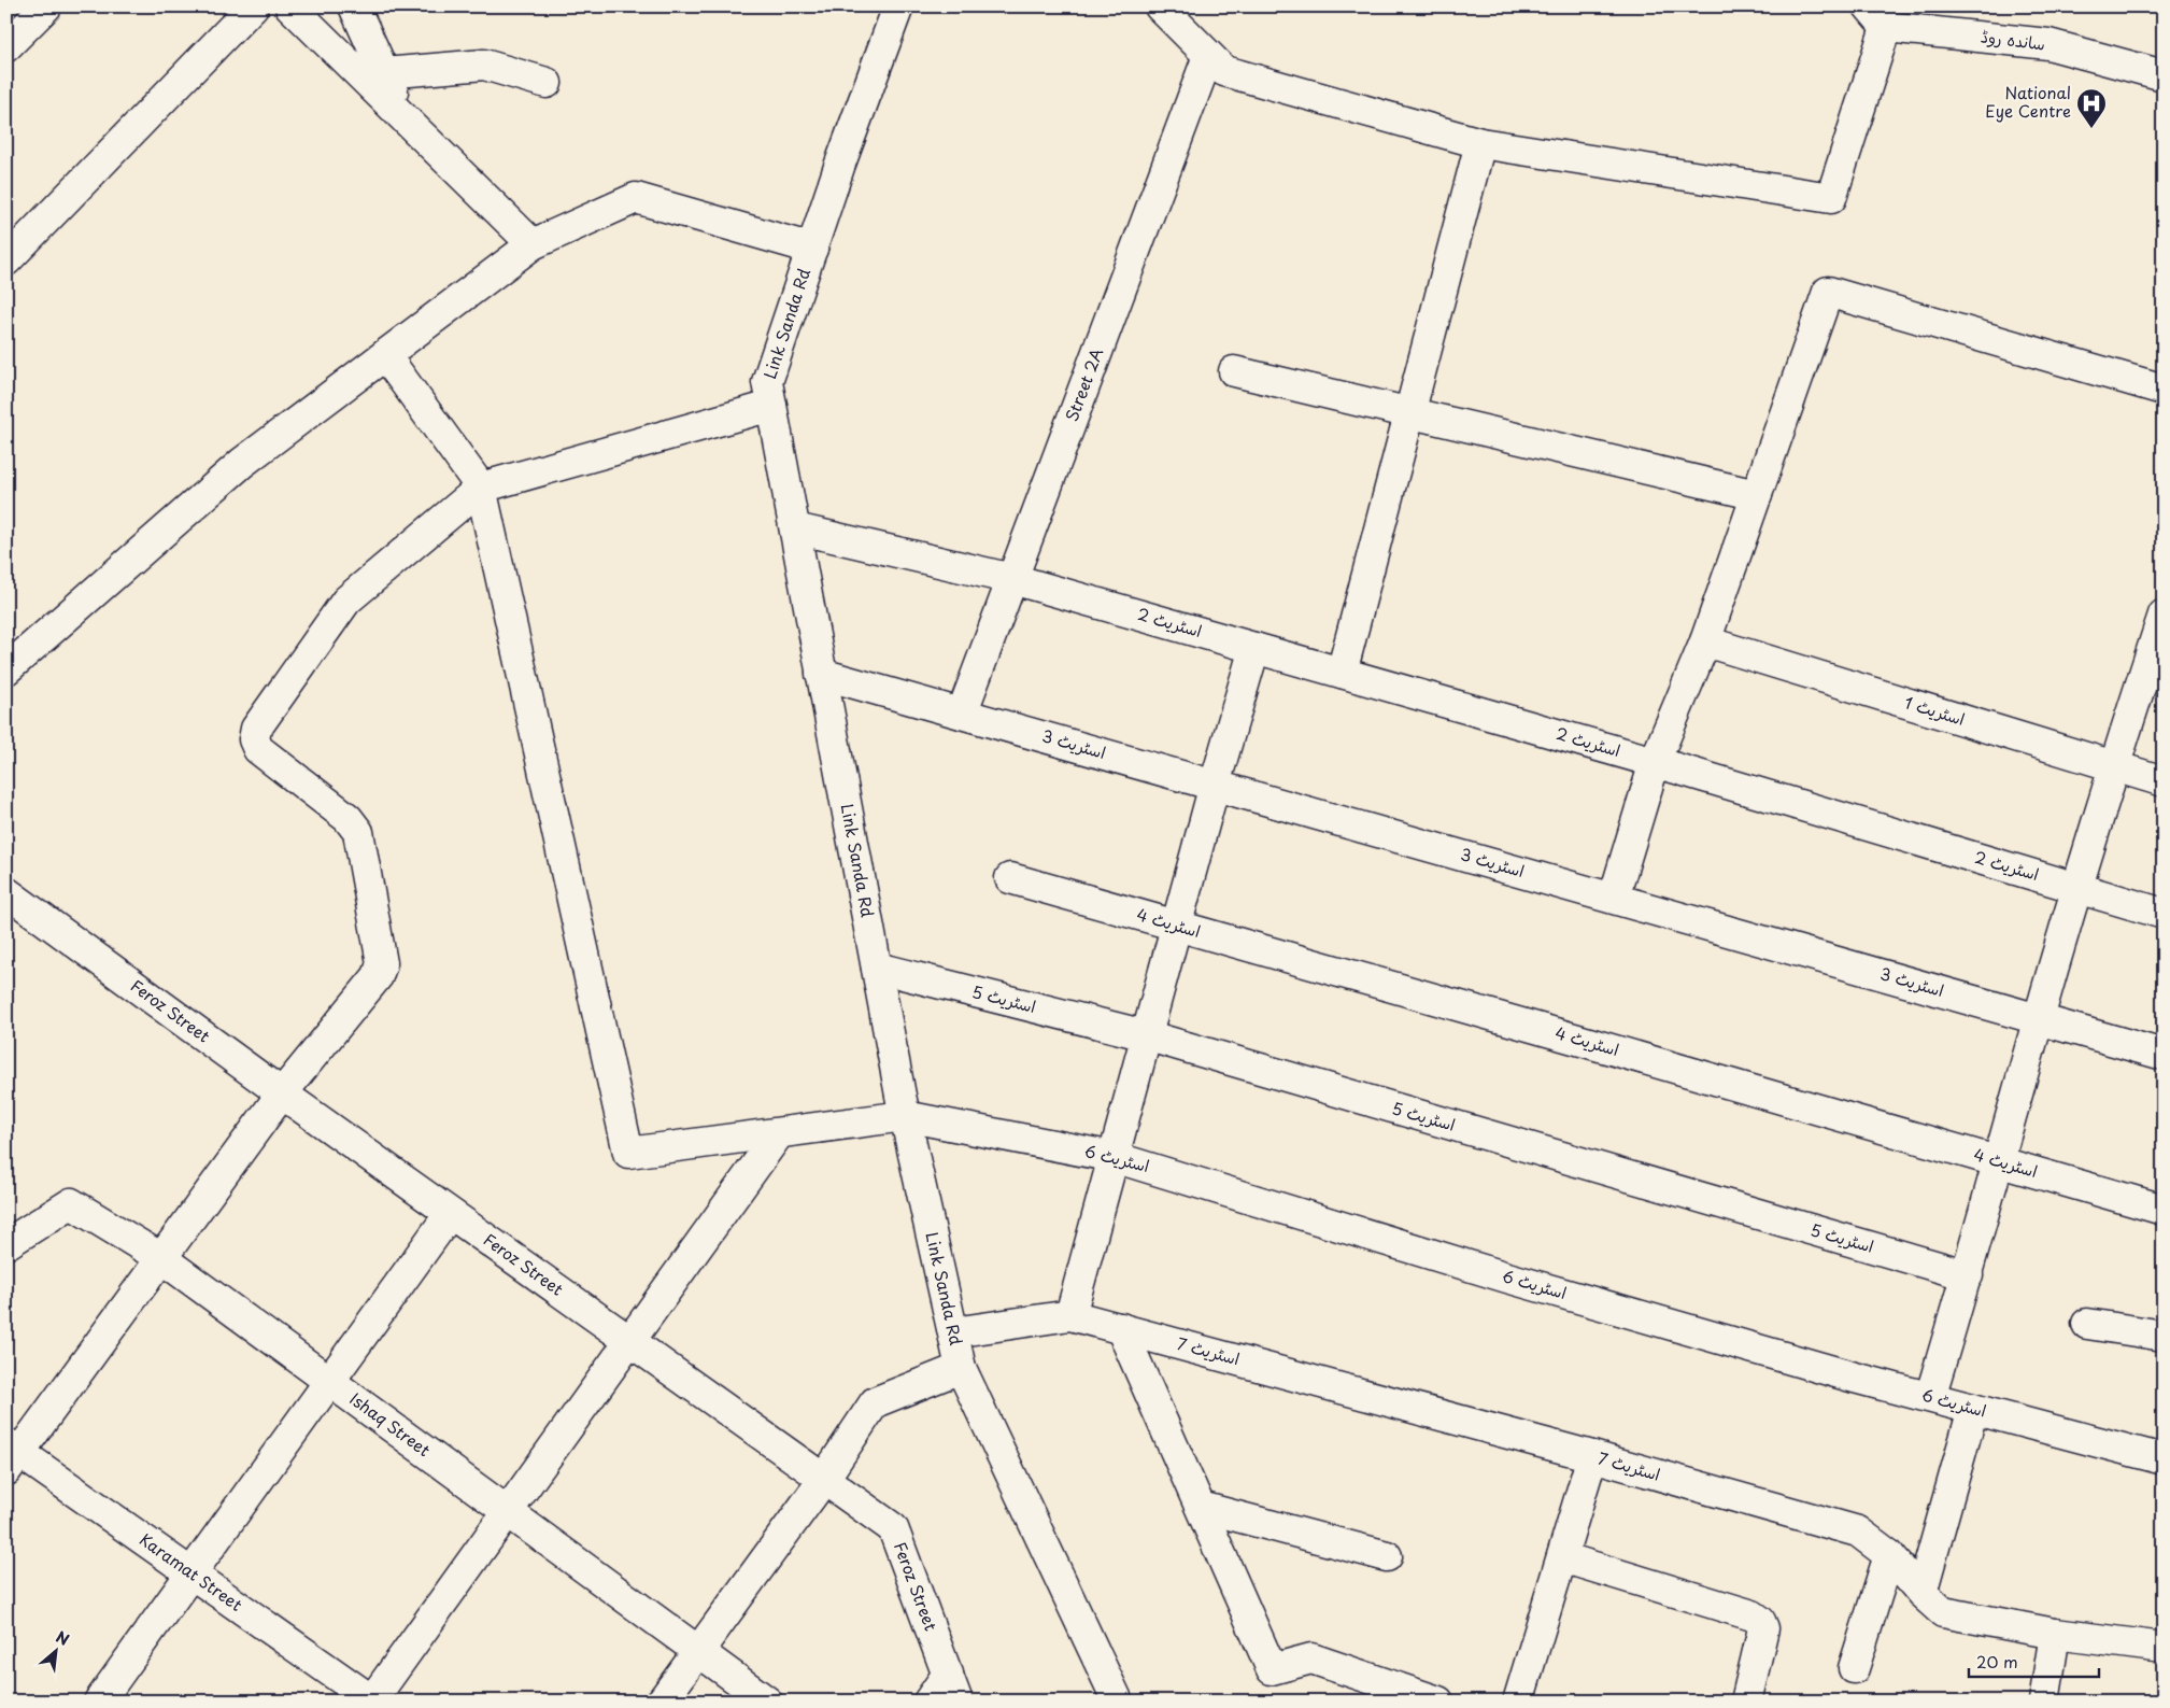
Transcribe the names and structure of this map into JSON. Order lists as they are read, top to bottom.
{
  "streets": {
    "street": [
      "ساندہ روڈ",
      "Link Sanda Rd",
      "Street 2A",
      "اسٹریٹ 2",
      "اسٹریٹ 1",
      "اسٹریٹ 3",
      "اسٹریٹ 4",
      "اسٹریٹ 5",
      "Feroz Street",
      "اسٹریٹ 6",
      "اسٹریٹ 7",
      "Ishaq Street",
      "Karamat Street"
    ]
  },
  "crossings": [
    ["Link Sanda Rd", "اسٹریٹ 2"],
    ["Link Sanda Rd", "اسٹریٹ 3"],
    ["Link Sanda Rd", "اسٹریٹ 5"],
    ["Link Sanda Rd", "اسٹریٹ 6"],
    ["Street 2A", "اسٹریٹ 2"],
    ["Street 2A", "اسٹریٹ 3"]
  ],
  "places": {
    "hospital": ["National Eye Centre"]
  },
  "scale_bar": "20 m",
  "north": "top right"
}
